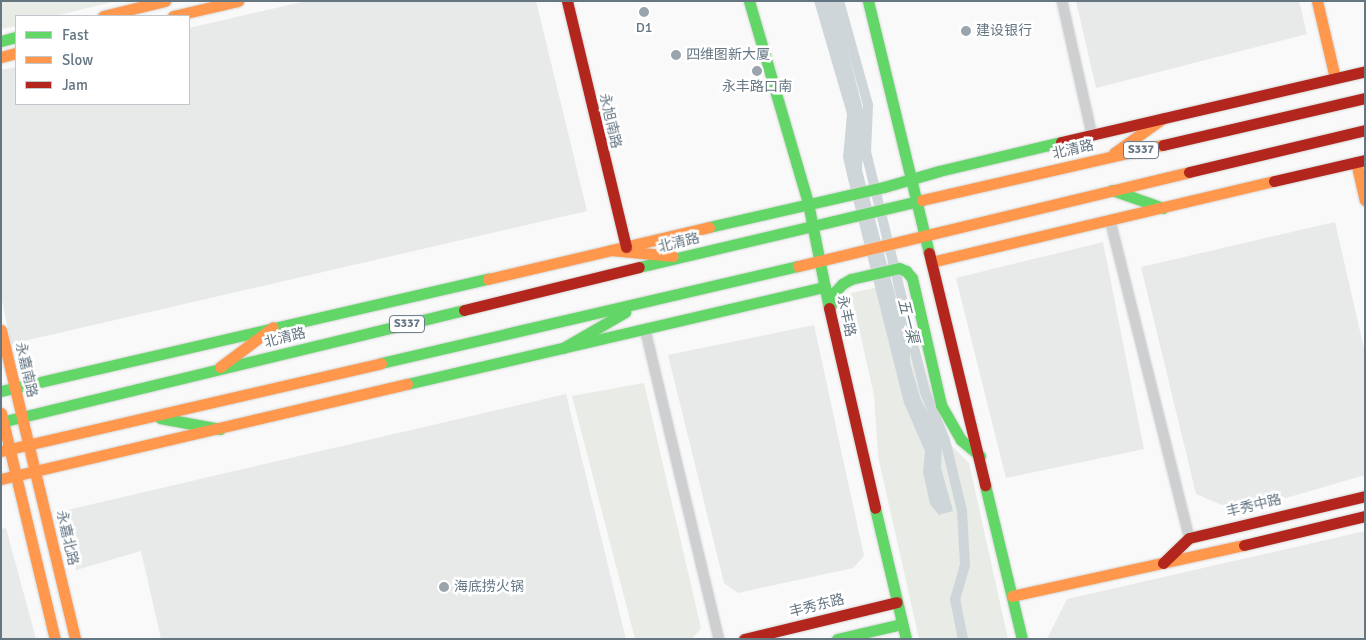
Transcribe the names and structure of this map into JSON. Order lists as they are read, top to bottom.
{
  "streets": {
    "main road": [
      "永旭南路",
      "北清路",
      "S337",
      "永丰路",
      "永嘉南路",
      "丰秀中路",
      "永嘉北路",
      "丰秀东路"
    ]
  },
  "crossings": [
    ["永旭南路", "北清路"],
    ["北清路", "永丰路"],
    ["北清路", "永嘉南路"],
    ["S337", "永丰路"],
    ["S337", "永嘉南路"],
    ["S337", "永嘉北路"],
    ["永丰路", "丰秀东路"],
    ["永嘉南路", "永嘉北路"]
  ],
  "water": ["五一渠"],
  "places": [
    "D1",
    "建设银行",
    "四维图新大厦",
    "永丰路口南",
    "海底捞火锅"
  ],
  "legend": ["Fast", "Slow", "Jam"]
}
